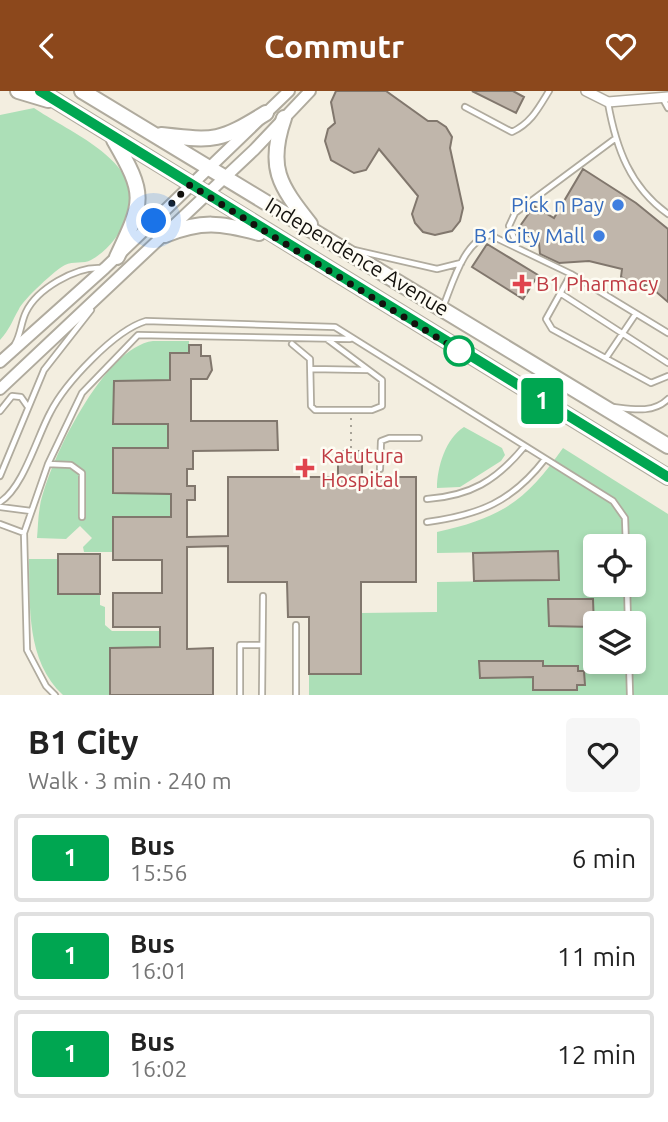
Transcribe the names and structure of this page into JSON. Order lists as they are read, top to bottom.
{
  "streets": {
    "main road": ["Independence Avenue"]
  },
  "places": {
    "other": ["Pick n Pay", "B1 City Mall"],
    "health": ["B1 Pharmacy", "Katutura Hospital"]
  },
  "lines": ["bus line 1"],
  "page": {
    "header": "Commutr",
    "on_map": "1",
    "heading": ["B1 City", "Walk · 3 min · 240 m"],
    "list": [
      {
        "mark": "1",
        "name": "Bus",
        "note": "15:56",
        "value": "6 min"
      },
      {
        "mark": "1",
        "name": "Bus",
        "note": "16:01",
        "value": "11 min"
      },
      {
        "mark": "1",
        "name": "Bus",
        "note": "16:02",
        "value": "12 min"
      }
    ]
  }
}
